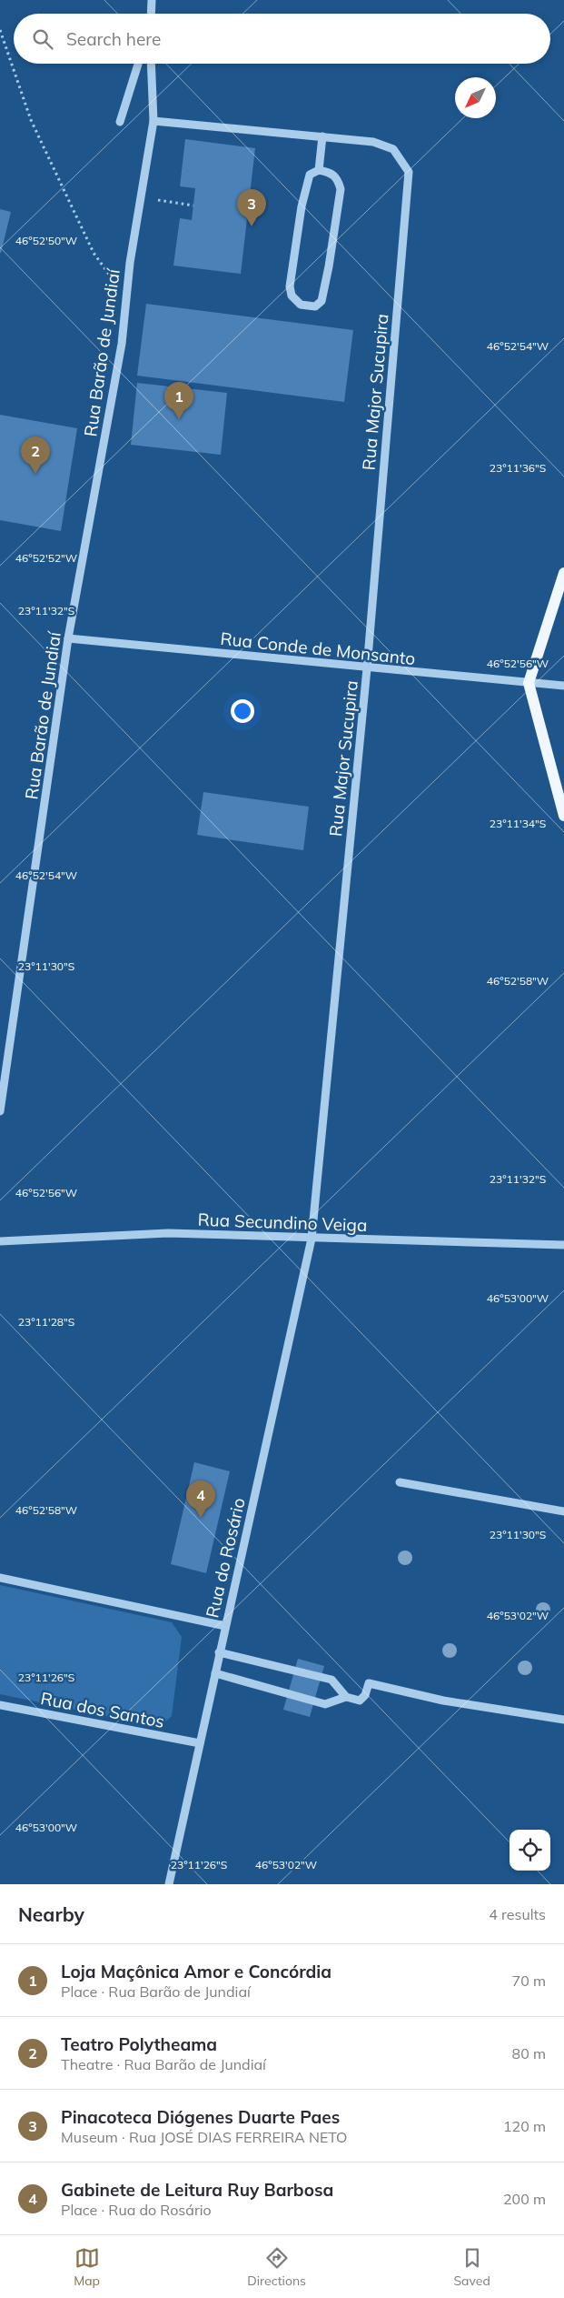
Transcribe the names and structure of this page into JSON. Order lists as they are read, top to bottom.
{
  "streets": {
    "street": [
      "Rua Barão de Jundiaí",
      "Rua Major Sucupira",
      "Rua Conde de Monsanto",
      "Rua Secundino Veiga",
      "Rua do Rosário",
      "Rua dos Santos"
    ]
  },
  "crossings": [
    ["Rua Barão de Jundiaí", "Rua Conde de Monsanto"],
    ["Rua Major Sucupira", "Rua Conde de Monsanto"],
    ["Rua Major Sucupira", "Rua Secundino Veiga"],
    ["Rua Major Sucupira", "Rua do Rosário"],
    ["Rua Secundino Veiga", "Rua do Rosário"],
    ["Rua do Rosário", "Rua dos Santos"]
  ],
  "north": "bottom left",
  "page": {
    "search": "Search here",
    "pins": [
      "3",
      "1",
      "2",
      "4"
    ],
    "heading": ["Nearby", "4 results"],
    "list": [
      {
        "mark": "1",
        "name": "Loja Maçônica Amor e Concórdia",
        "note": "Place · Rua Barão de Jundiaí",
        "value": "70 m"
      },
      {
        "mark": "2",
        "name": "Teatro Polytheama",
        "note": "Theatre · Rua Barão de Jundiaí",
        "value": "80 m"
      },
      {
        "mark": "3",
        "name": "Pinacoteca Diógenes Duarte Paes",
        "note": "Museum · Rua JOSÉ DIAS FERREIRA NETO",
        "value": "120 m"
      },
      {
        "mark": "4",
        "name": "Gabinete de Leitura Ruy Barbosa",
        "note": "Place · Rua do Rosário",
        "value": "200 m"
      }
    ],
    "nav": ["Map", "Directions", "Saved"]
  },
  "coordinates": [
    "46°52'50\"W",
    "46°52'54\"W",
    "23°11'36\"S",
    "46°52'52\"W",
    "23°11'32\"S",
    "46°52'56\"W",
    "23°11'34\"S",
    "23°11'30\"S",
    "46°52'58\"W",
    "46°53'00\"W",
    "23°11'28\"S",
    "46°53'02\"W",
    "23°11'26\"S"
  ]
}
